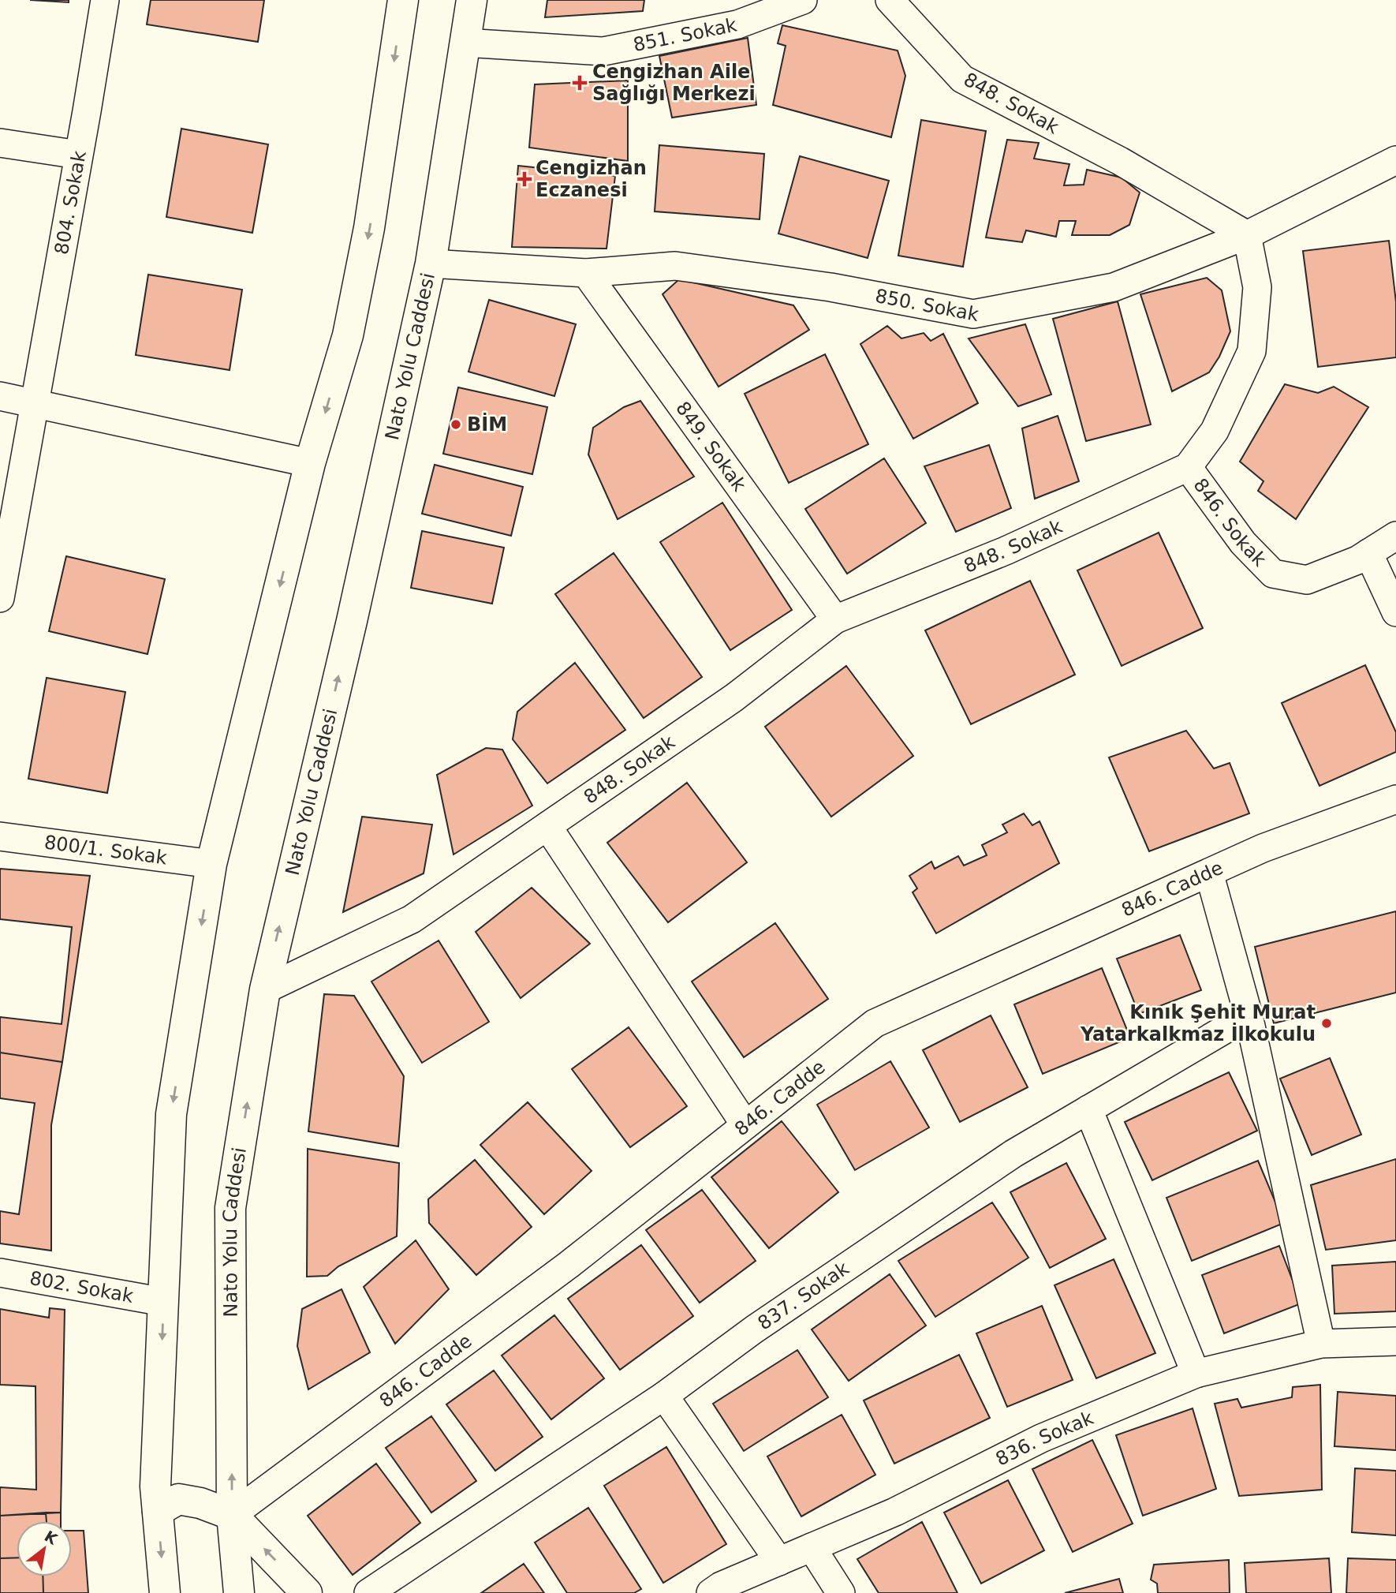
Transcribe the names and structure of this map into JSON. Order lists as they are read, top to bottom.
{
  "streets": {
    "main road": ["Nato Yolu Caddesi"],
    "street": [
      "851. Sokak",
      "848. Sokak",
      "804. Sokak",
      "850. Sokak",
      "849. Sokak",
      "846. Sokak",
      "800/1. Sokak",
      "846. Cadde",
      "802. Sokak",
      "837. Sokak",
      "836. Sokak"
    ]
  },
  "crossings": [
    ["851. Sokak", "Nato Yolu Caddesi"],
    ["848. Sokak", "850. Sokak"],
    ["848. Sokak", "Nato Yolu Caddesi"],
    ["848. Sokak", "849. Sokak"],
    ["848. Sokak", "846. Sokak"],
    ["850. Sokak", "Nato Yolu Caddesi"],
    ["850. Sokak", "849. Sokak"],
    ["Nato Yolu Caddesi", "846. Cadde"]
  ],
  "places": {
    "health": ["Cengizhan Aile Sağlığı Merkezi", "Cengizhan Eczanesi"],
    "other": ["BİM", "Kınık Şehit Murat Yatarkalkmaz İlkokulu"]
  },
  "north": "top right"
}
